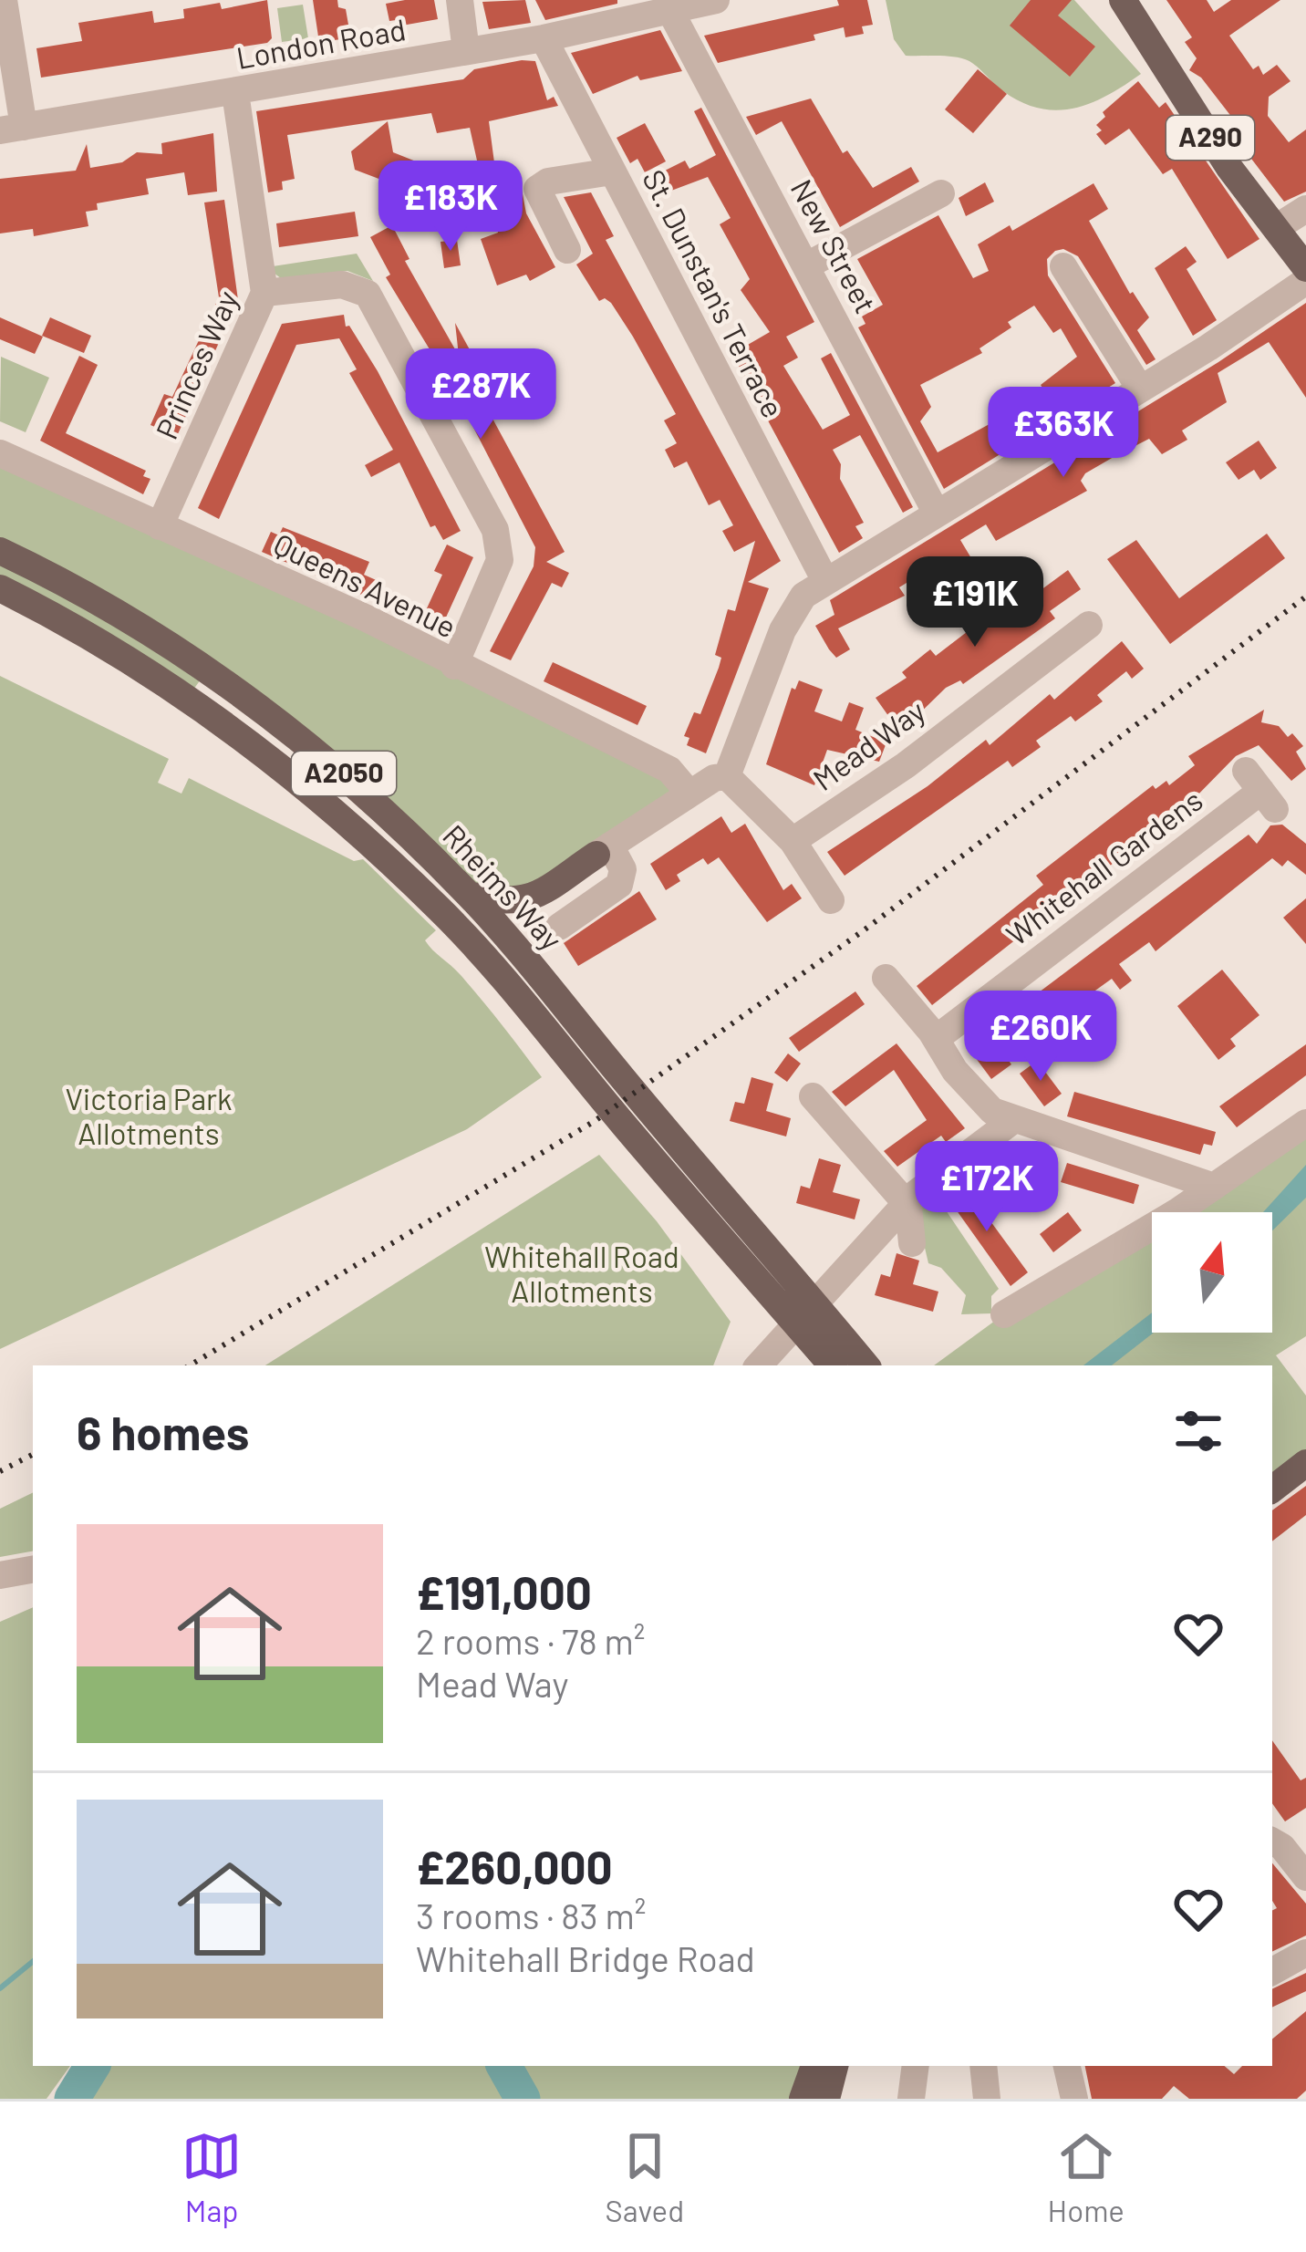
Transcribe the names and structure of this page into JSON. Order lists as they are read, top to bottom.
{
  "streets": {
    "main road": ["A290", "A2050", "Rheims Way"],
    "street": [
      "London Road",
      "New Street",
      "St. Dunstan's Terrace",
      "Princes Way",
      "Queens Avenue",
      "Mead Way",
      "Whitehall Gardens"
    ]
  },
  "crossings": [
    ["London Road", "New Street"],
    ["London Road", "St. Dunstan's Terrace"],
    ["London Road", "Princes Way"],
    ["Princes Way", "Queens Avenue"]
  ],
  "parks": ["Victoria Park Allotments", "Whitehall Road Allotments"],
  "north": "top",
  "page": {
    "price": [
      "£183K",
      "£287K",
      "£363K",
      "£191K",
      "£260K",
      "£172K"
    ],
    "heading": "6 homes",
    "list": [
      {
        "name": "£191,000",
        "note": "2 rooms · 78 m² · Mead Way"
      },
      {
        "name": "£260,000",
        "note": "3 rooms · 83 m² · Whitehall Bridge Road"
      }
    ],
    "tabs": ["Map", "Saved", "Home"]
  }
}
